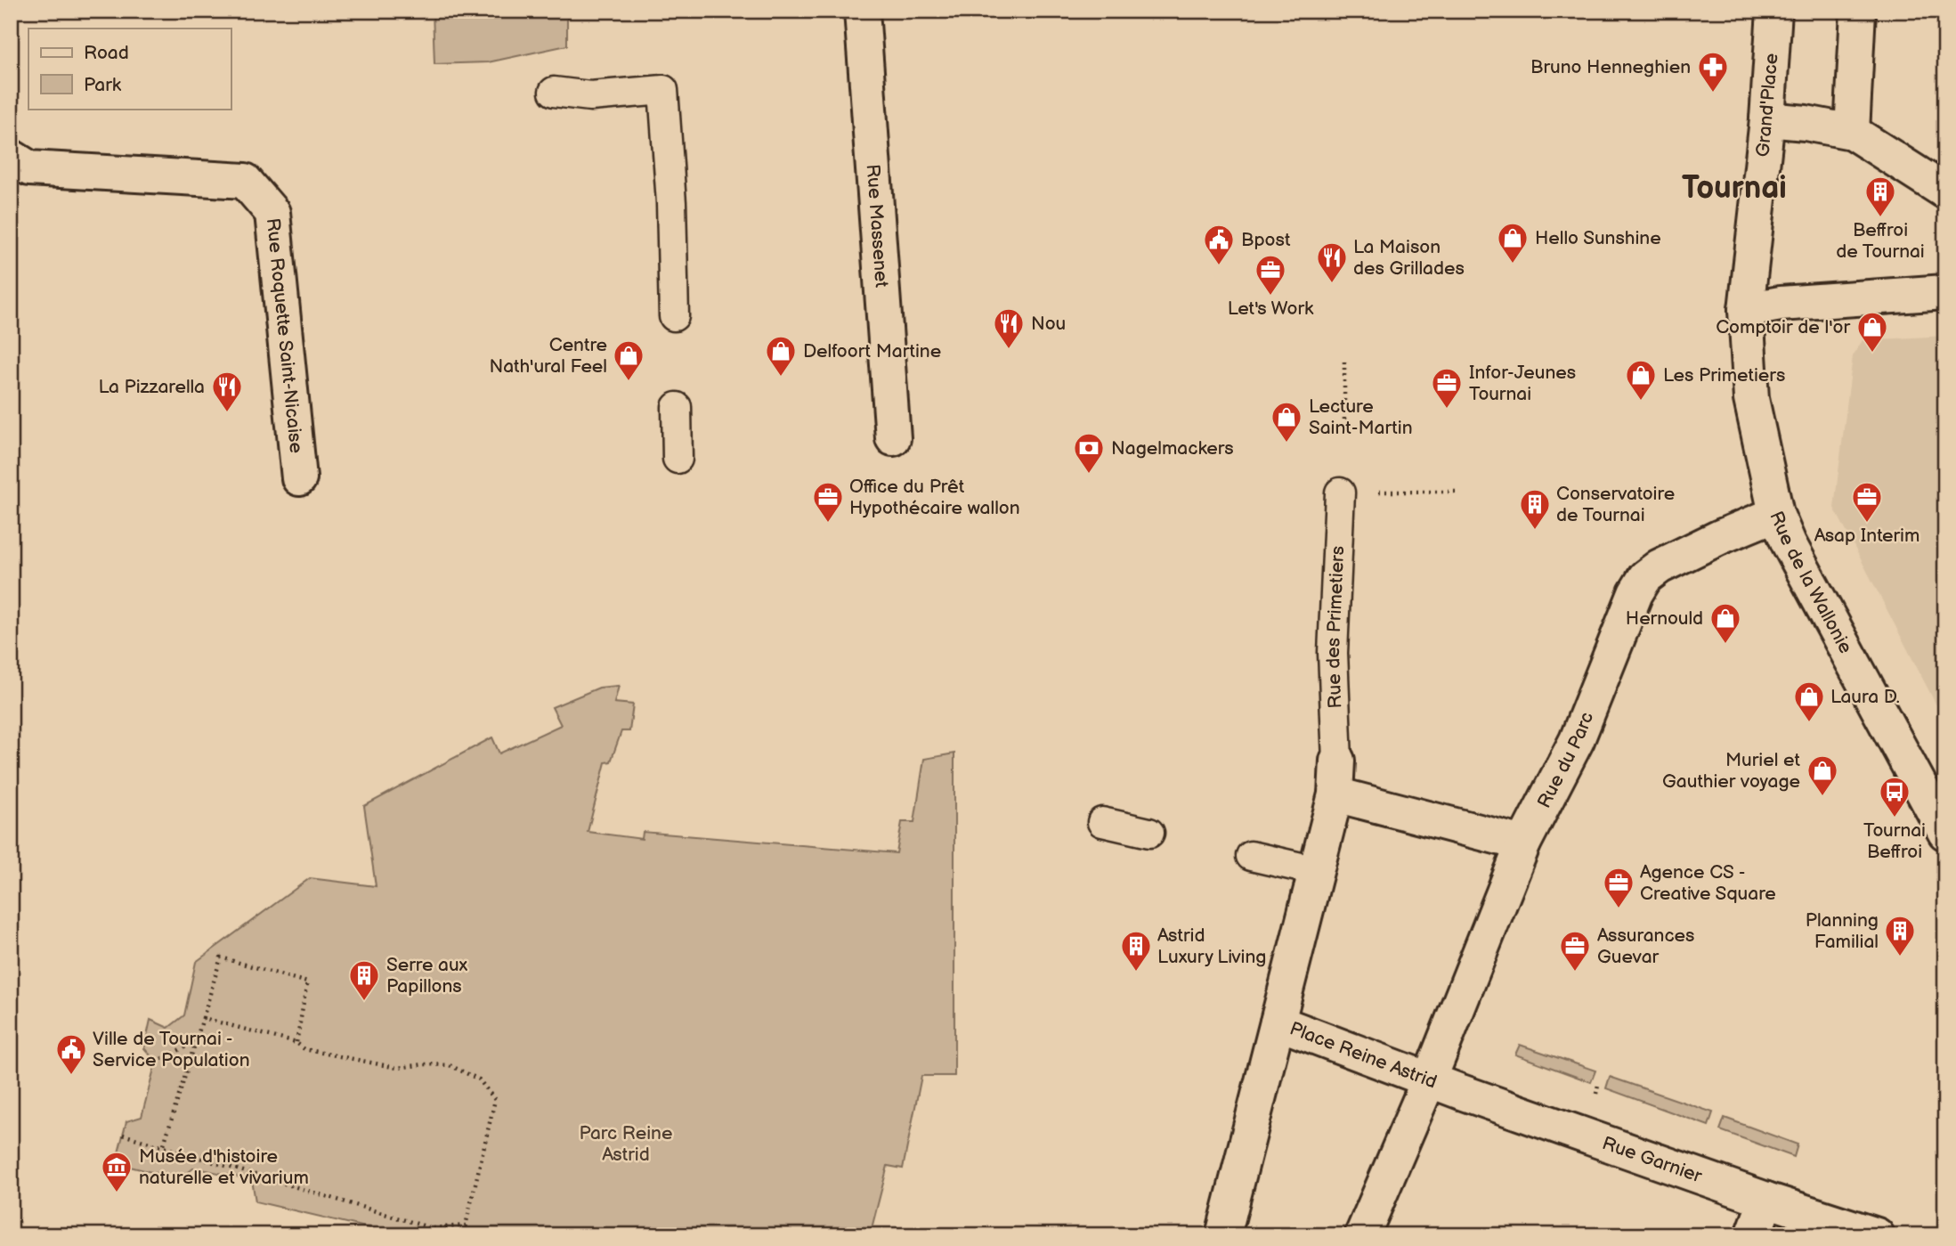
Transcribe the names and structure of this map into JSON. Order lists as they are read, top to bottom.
{
  "streets": {
    "street": [
      "Grand'Place",
      "Rue Massenet",
      "Rue Roquette Saint-Nicaise",
      "Rue de la Wallonie",
      "Rue du Parc",
      "Place Reine Astrid",
      "Rue Garnier"
    ],
    "lane": ["Rue des Primetiers"]
  },
  "crossings": [
    ["Grand'Place", "Rue de la Wallonie"],
    ["Rue de la Wallonie", "Rue du Parc"],
    ["Rue des Primetiers", "Place Reine Astrid"],
    ["Rue du Parc", "Place Reine Astrid"],
    ["Rue du Parc", "Rue Garnier"],
    ["Place Reine Astrid", "Rue Garnier"]
  ],
  "districts": ["Tournai"],
  "parks": ["Parc Reine Astrid"],
  "places": {
    "pharmacy": ["Bruno Henneghien"],
    "building": [
      "Beffroi de Tournai",
      "Conservatoire de Tournai",
      "Planning Familial",
      "Astrid Luxury Living",
      "Serre aux Papillons"
    ],
    "shop": [
      "Hello Sunshine",
      "Comptoir de l'or",
      "Delfoort Martine",
      "Centre Nath'ural Feel",
      "Les Primetiers",
      "Lecture Saint-Martin",
      "Hernould",
      "Laura D.",
      "Muriel et Gauthier voyage"
    ],
    "public building": ["Bpost", "Ville de Tournai - Service Population"],
    "restaurant": ["La Maison des Grillades", "Nou", "La Pizzarella"],
    "office": [
      "Let's Work",
      "Infor-Jeunes Tournai",
      "Office du Prêt Hypothécaire wallon",
      "Asap Interim",
      "Agence CS - Creative Square",
      "Assurances Guevar"
    ],
    "bank": ["Nagelmackers"],
    "bus stop": ["Tournai Beffroi"],
    "museum": ["Musée d'histoire naturelle et vivarium"]
  },
  "legend": ["Road", "Park"]
}
